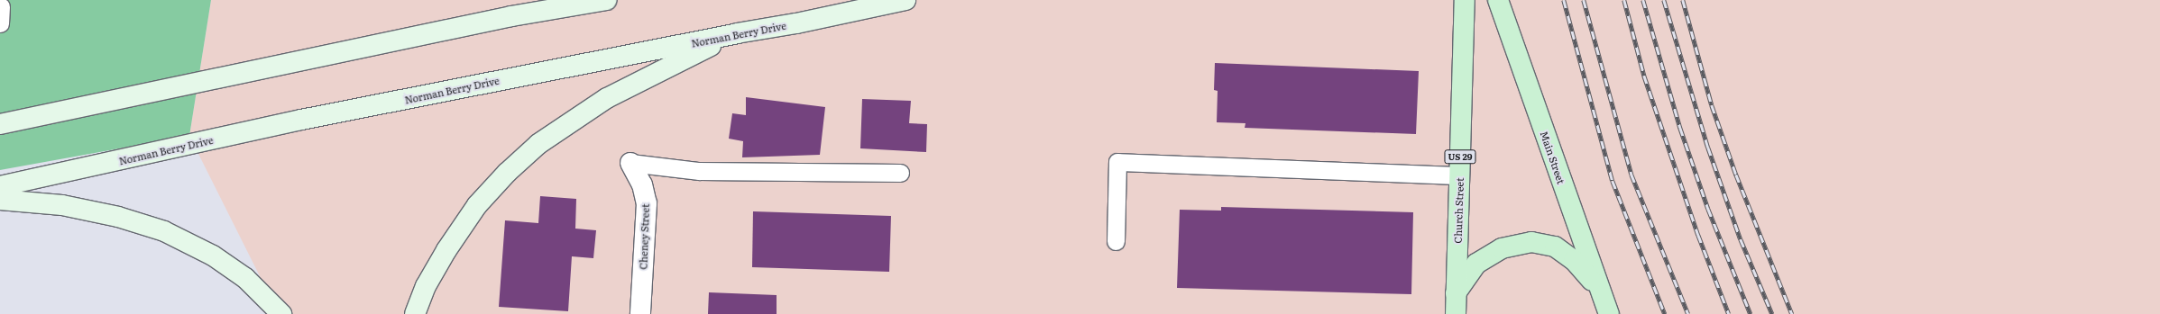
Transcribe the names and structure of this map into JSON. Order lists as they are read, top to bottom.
{
  "streets": {
    "main road": [
      "Norman Berry Drive",
      "US 29",
      "Main Street",
      "Church Street"
    ],
    "street": ["Cheney Street"]
  }
}
